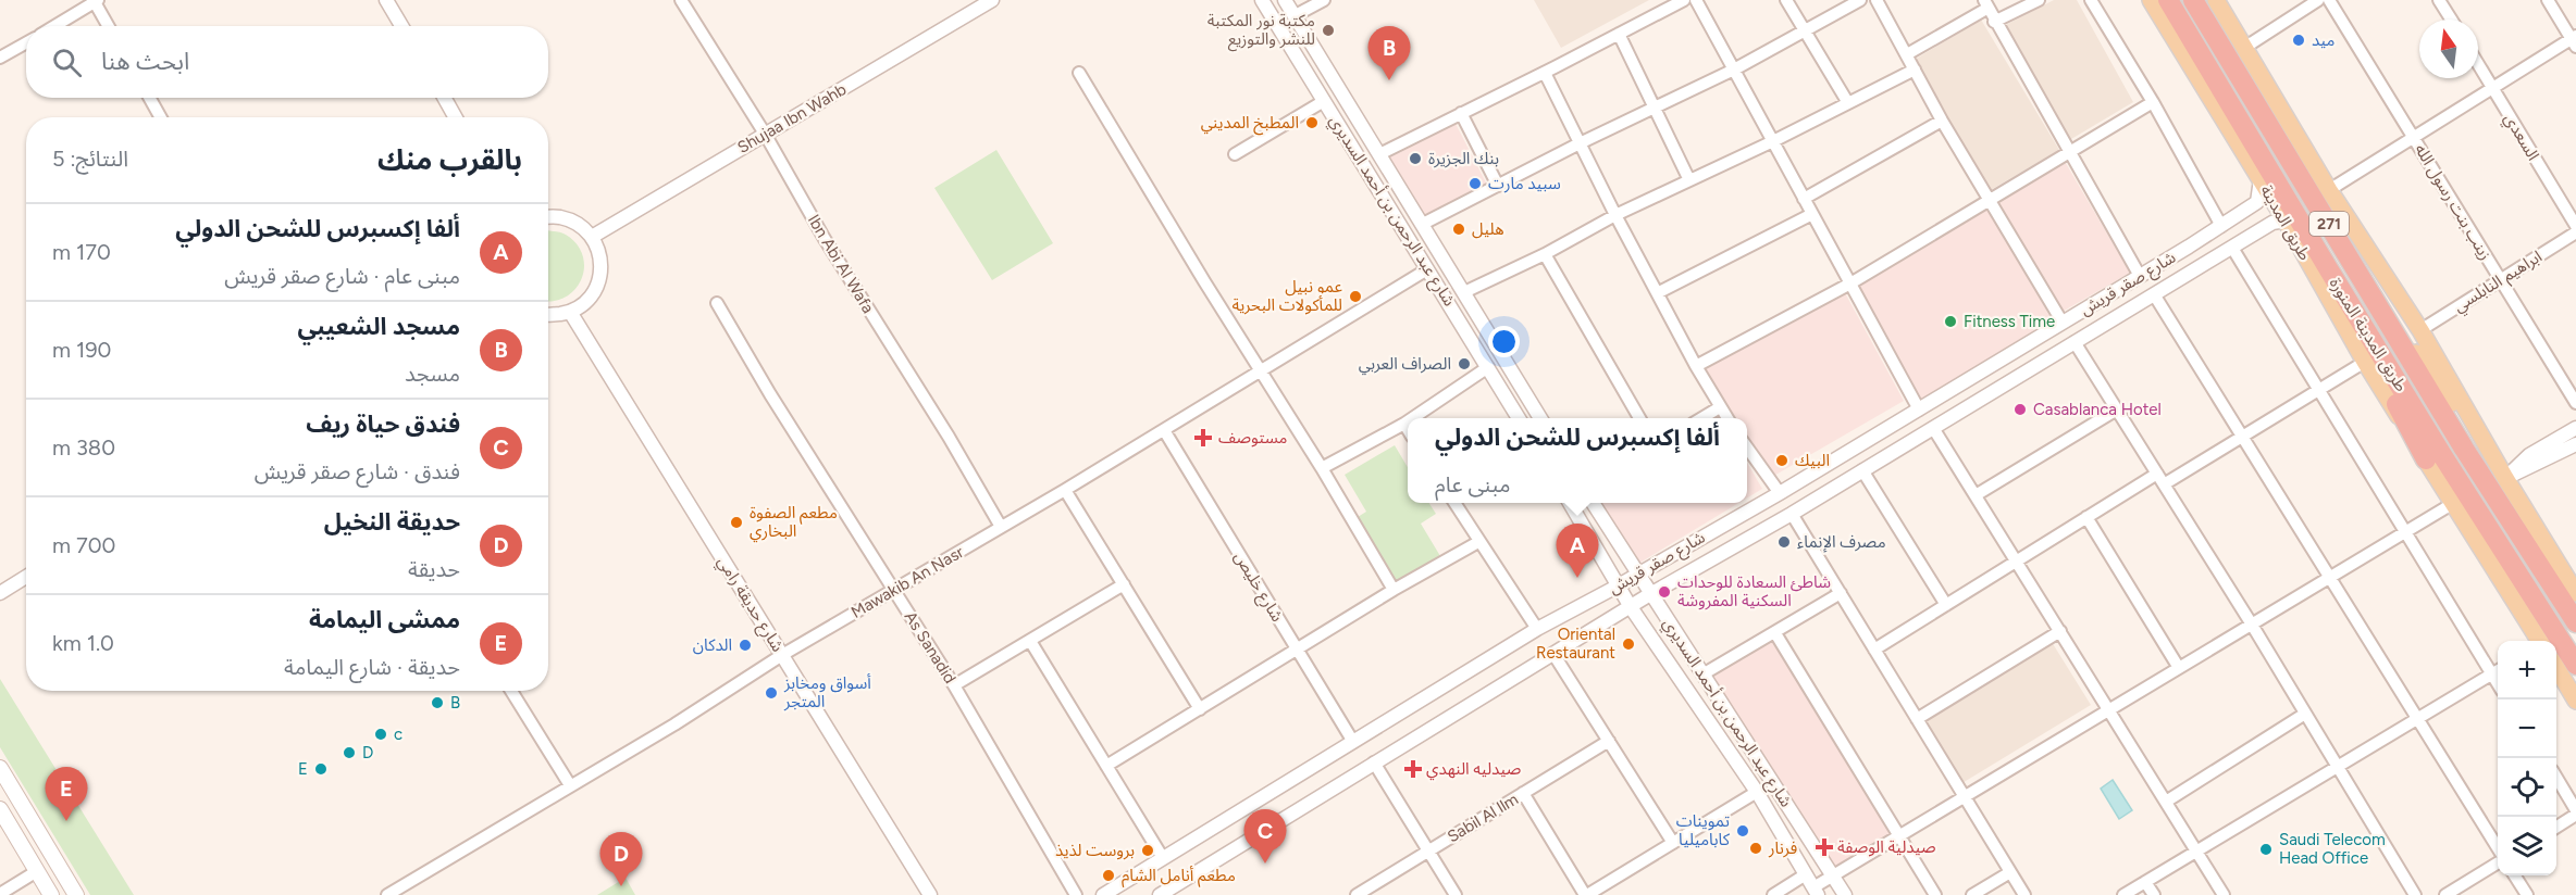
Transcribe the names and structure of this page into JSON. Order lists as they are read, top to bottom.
{
  "streets": {
    "highway": ["271", "طريق المدينة المنورة"],
    "main road": ["طريق المدينة"],
    "street": [
      "Shujaa Ibn Wahb",
      "السعدي",
      "زينب بنت رسول الله",
      "شارع عبد الرحمن بن أحمد السديري",
      "Ibn Abi Al Wafa",
      "ابراهيم النابلسي",
      "شارع صقر قريش",
      "Mawakib An Nasr",
      "شارع خليص",
      "شارع حديقة رامي",
      "As Sanadid",
      "Sabil Al llm"
    ]
  },
  "crossings": [
    ["Shujaa Ibn Wahb", "Ibn Abi Al Wafa"],
    ["زينب بنت رسول الله", "ابراهيم النابلسي"],
    ["شارع عبد الرحمن بن أحمد السديري", "شارع صقر قريش"],
    ["شارع عبد الرحمن بن أحمد السديري", "Mawakib An Nasr"],
    ["طريق المدينة", "شارع صقر قريش"],
    ["طريق المدينة", "طريق المدينة المنورة"],
    ["Ibn Abi Al Wafa", "Mawakib An Nasr"],
    ["شارع صقر قريش", "شارع خليص"],
    ["Mawakib An Nasr", "شارع خليص"],
    ["Mawakib An Nasr", "شارع حديقة رامي"],
    ["Mawakib An Nasr", "As Sanadid"]
  ],
  "places": {
    "other": [
      "مكتبة نور المكتبة للنشر والتوزيع",
      "ميد",
      "المطبخ المديني",
      "بنك الجزيرة",
      "سبيد مارت",
      "هليل",
      "عمو نبيل للمأكولات البحرية",
      "Fitness Time",
      "الصراف العربي",
      "Casablanca Hotel",
      "البيك",
      "مطعم الصفوة البخاري",
      "مصرف الإنماء",
      "شاطئ السعادة للوحدات السكنية المفروشة",
      "Oriental Restaurant",
      "الدكان",
      "أسواق ومخابز المتجر",
      "B",
      "c",
      "D",
      "E",
      "تموينات كاباميليا",
      "فرنار",
      "Saudi Telecom Head Office",
      "بروست لذيذ",
      "مطعم أنامل الشام"
    ],
    "health": ["مستوصف", "صيدليه النهدي", "صيدلية الوصفة"]
  },
  "north": "top",
  "page": {
    "pins": [
      "B",
      "A",
      "E",
      "C",
      "D"
    ],
    "search": "ابحث هنا",
    "heading": ["بالقرب منك", "النتائج: 5"],
    "list": [
      {
        "mark": "A",
        "name": "ألفا إكسبرس للشحن الدولي",
        "note": "مبنى عام · شارع صقر قريش",
        "value": "170 m"
      },
      {
        "mark": "B",
        "name": "مسجد الشعيبي",
        "note": "مسجد",
        "value": "190 m"
      },
      {
        "mark": "C",
        "name": "فندق حياة ريف",
        "note": "فندق · شارع صقر قريش",
        "value": "380 m"
      },
      {
        "mark": "D",
        "name": "حديقة النخيل",
        "note": "حديقة",
        "value": "700 m"
      },
      {
        "mark": "E",
        "name": "ممشى اليمامة",
        "note": "حديقة · شارع اليمامة",
        "value": "1.0 km"
      }
    ],
    "popup": ["ألفا إكسبرس للشحن الدولي", "مبنى عام"],
    "map_buttons": ["+", "−"]
  }
}
